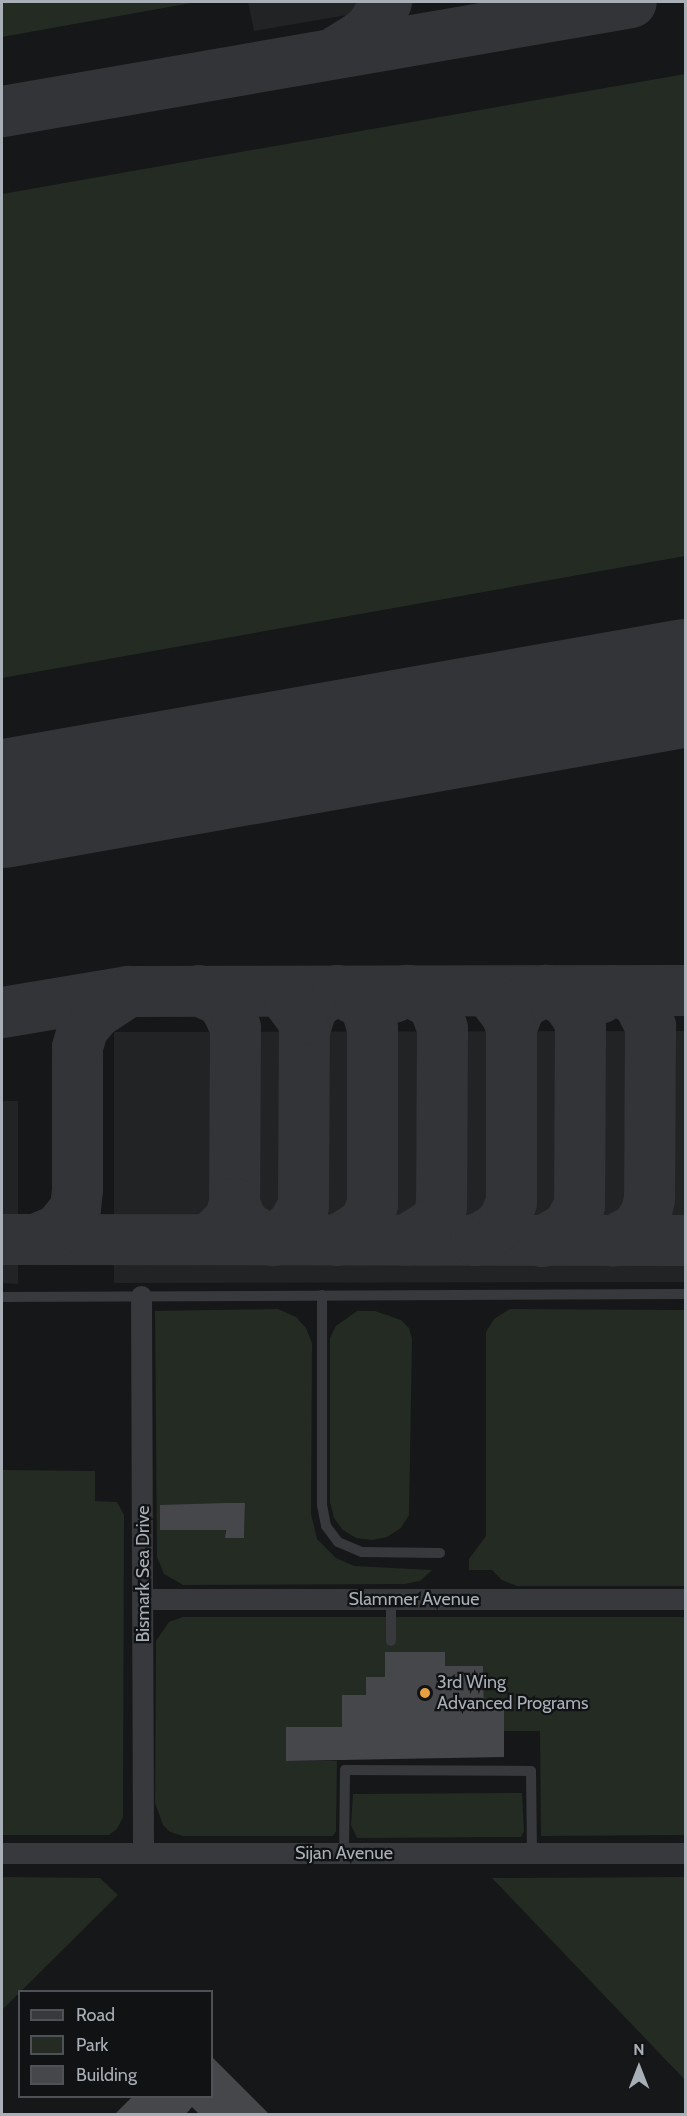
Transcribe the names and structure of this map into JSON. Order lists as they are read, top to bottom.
{
  "streets": {
    "street": ["Bismark Sea Drive", "Slammer Avenue", "Sijan Avenue"]
  },
  "crossings": [
    ["Bismark Sea Drive", "Slammer Avenue"],
    ["Bismark Sea Drive", "Sijan Avenue"]
  ],
  "places": ["3rd Wing Advanced Programs"],
  "legend": ["Road", "Park", "Building"],
  "north": "top"
}
